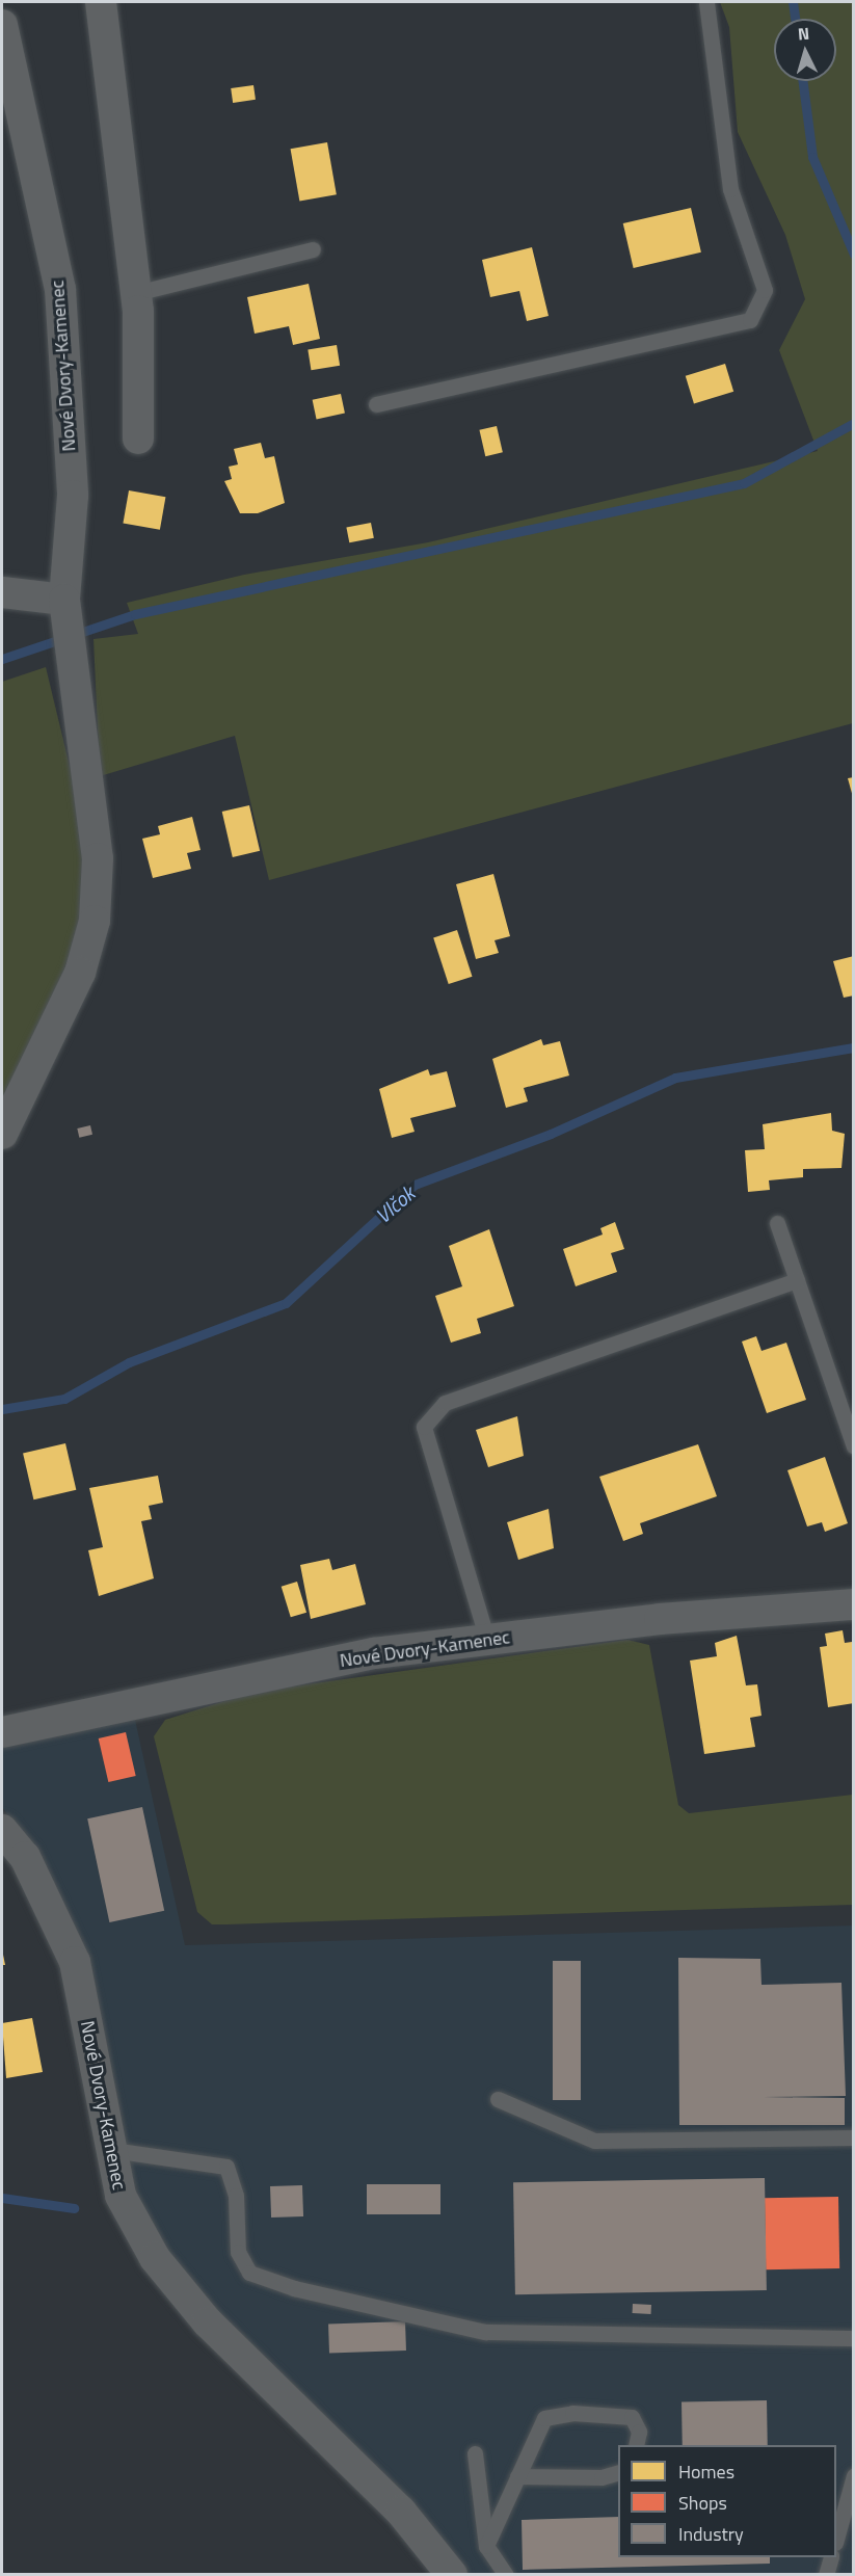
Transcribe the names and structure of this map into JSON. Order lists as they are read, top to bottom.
{
  "streets": {
    "street": ["Nové Dvory-Kamenec"]
  },
  "water": ["Vlčok"],
  "legend": ["Homes", "Shops", "Industry"],
  "north": "top"
}
